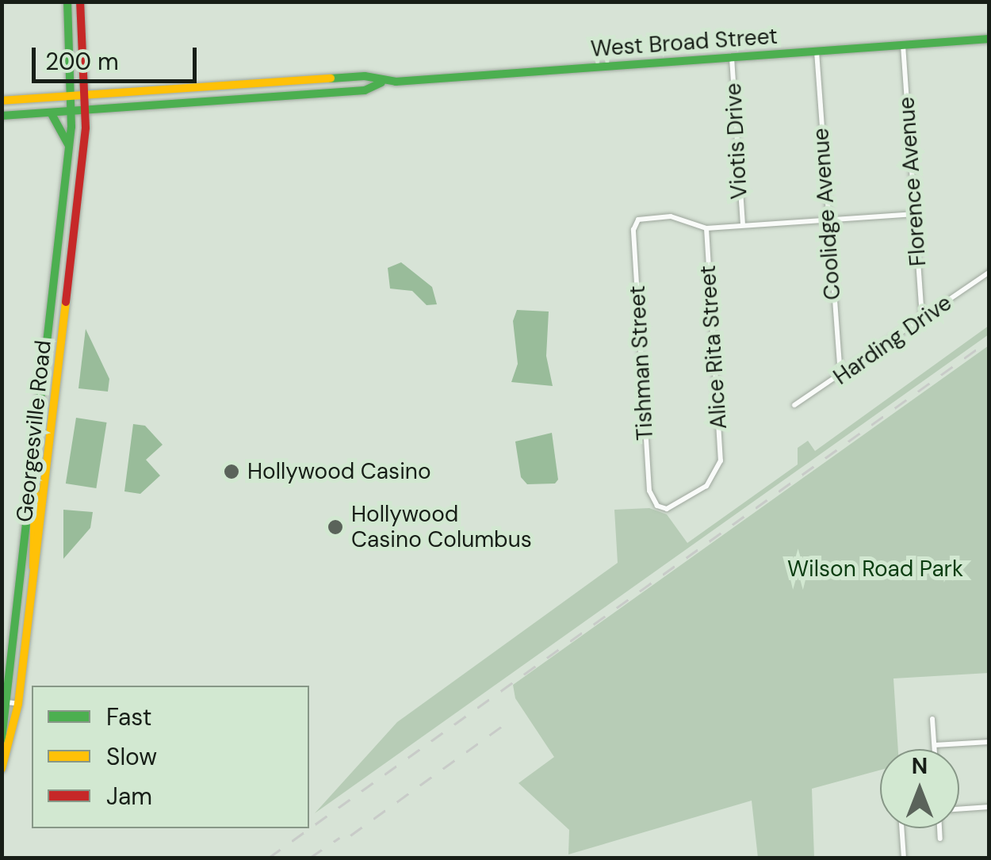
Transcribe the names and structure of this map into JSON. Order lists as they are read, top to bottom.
{
  "streets": {
    "main road": ["West Broad Street", "Georgesville Road"],
    "street": [
      "Viotis Drive",
      "Florence Avenue",
      "Coolidge Avenue",
      "Harding Drive",
      "Alice Rita Street",
      "Tishman Street"
    ]
  },
  "crossings": [
    ["West Broad Street", "Viotis Drive"],
    ["West Broad Street", "Florence Avenue"],
    ["West Broad Street", "Coolidge Avenue"],
    ["West Broad Street", "Georgesville Road"],
    ["Florence Avenue", "Harding Drive"],
    ["Coolidge Avenue", "Harding Drive"],
    ["Alice Rita Street", "Tishman Street"]
  ],
  "parks": ["Wilson Road Park"],
  "places": ["Hollywood Casino", "Hollywood Casino Columbus"],
  "legend": ["Fast", "Slow", "Jam"],
  "scale_bar": "200 m",
  "north": "top"
}
